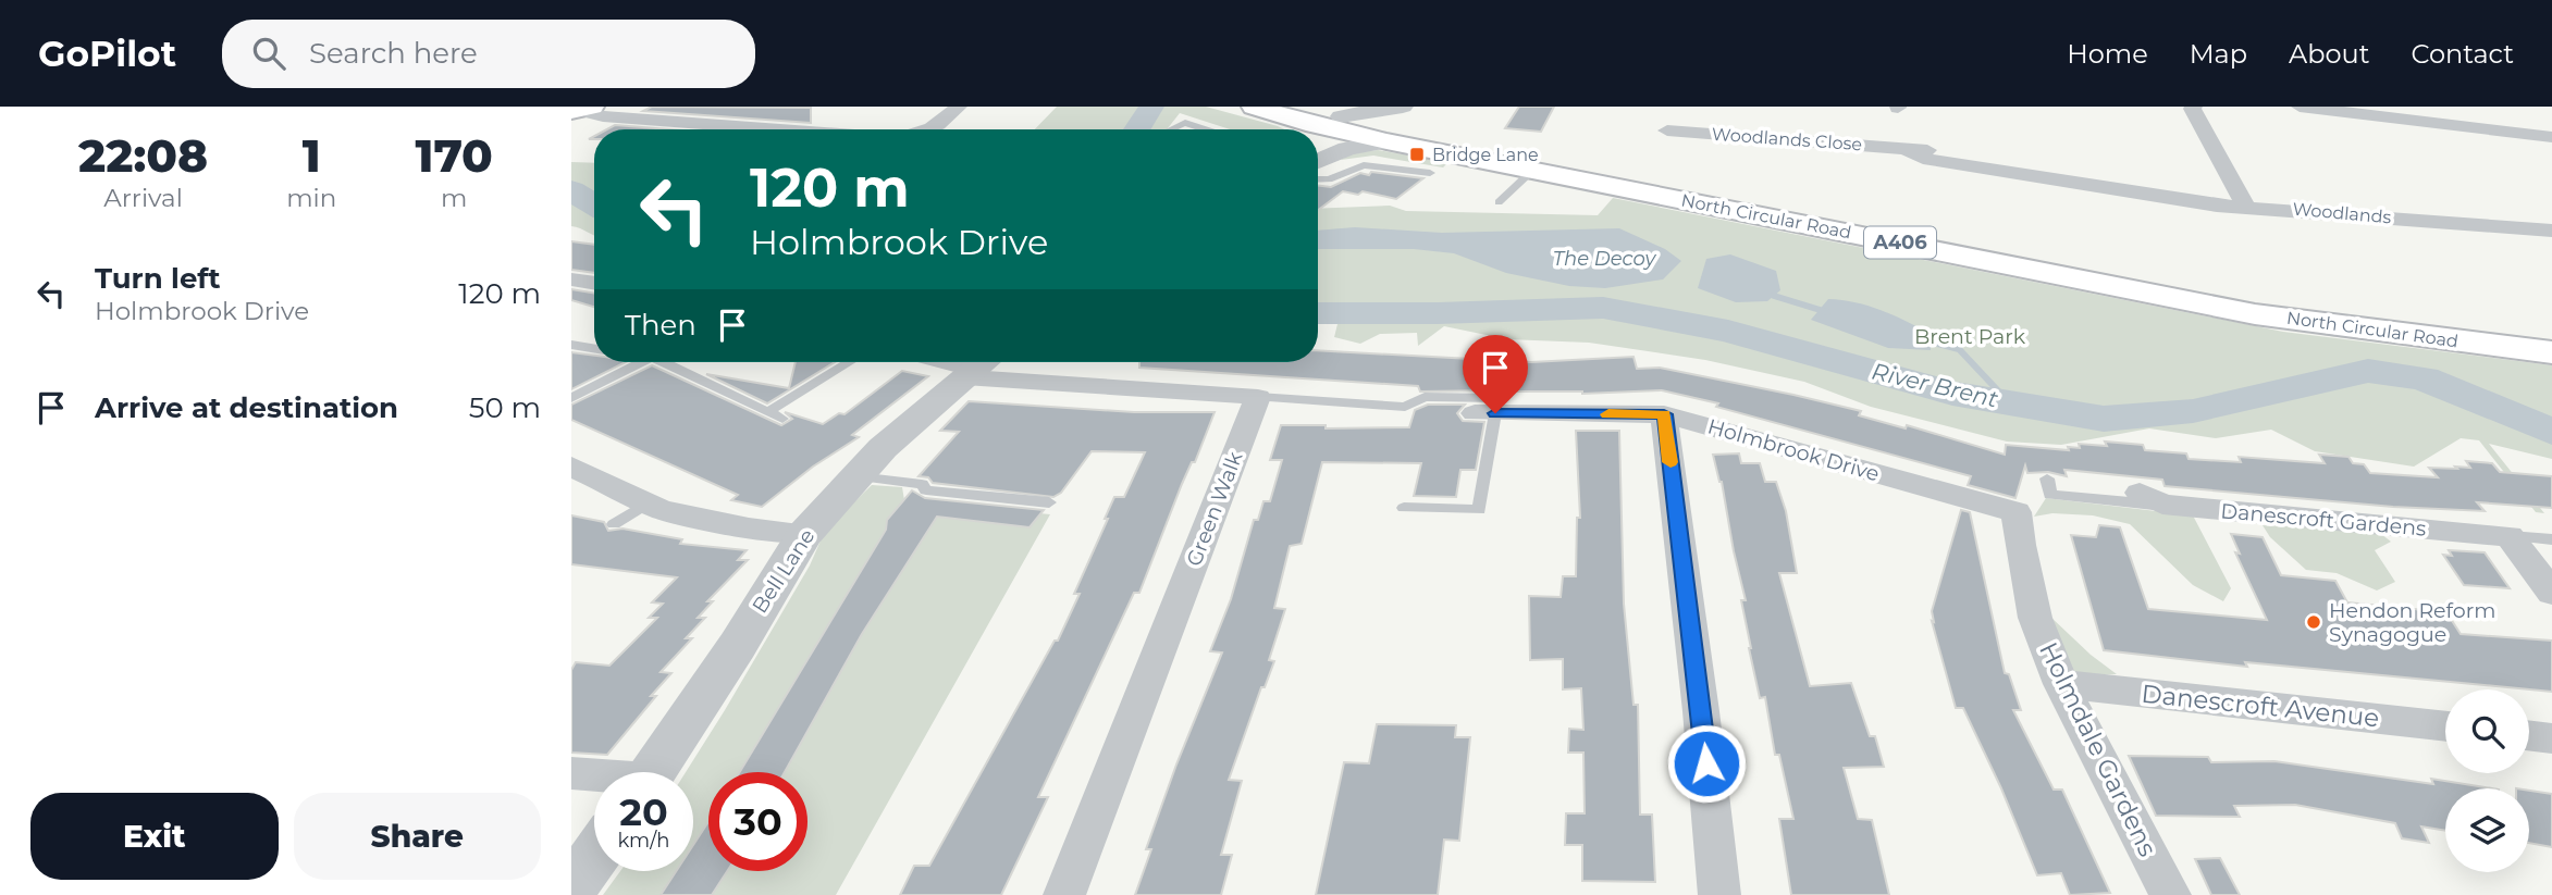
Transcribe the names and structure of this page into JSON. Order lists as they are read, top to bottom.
{
  "streets": {
    "highway": ["North Circular Road", "A406"],
    "street": [
      "Woodlands Close",
      "Woodlands",
      "Holmbrook Drive",
      "Green Walk",
      "Danescroft Gardens",
      "Bell Lane",
      "Danescroft Avenue",
      "Holmdale Gardens"
    ]
  },
  "crossings": [
    ["Woodlands Close", "Woodlands"],
    ["Holmbrook Drive", "Holmdale Gardens"],
    ["Danescroft Avenue", "Holmdale Gardens"]
  ],
  "water": ["The Decoy", "River Brent"],
  "parks": ["Brent Park"],
  "places": {
    "transit": ["Bridge Lane"],
    "other": ["Hendon Reform Synagogue"]
  },
  "page": {
    "header": "GoPilot",
    "search": "Search here",
    "nav": [
      "Home",
      "Map",
      "About",
      "Contact"
    ],
    "eta": [
      "22:08",
      "Arrival",
      "1",
      "min",
      "170",
      "m"
    ],
    "turn": ["120 m", "Holmbrook Drive"],
    "list": [
      {
        "name": "Turn left",
        "note": "Holmbrook Drive",
        "value": "120 m"
      },
      {
        "name": "Arrive at destination",
        "value": "50 m"
      }
    ],
    "then": "Then",
    "speed": "20 km/h",
    "limit": "30",
    "buttons": ["Exit", "Share"]
  }
}
